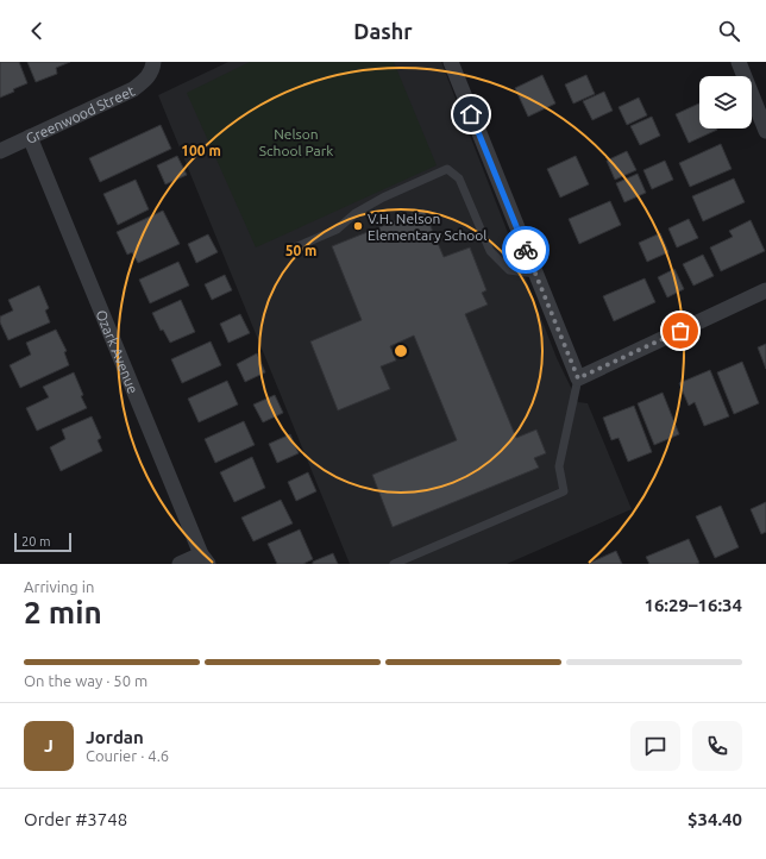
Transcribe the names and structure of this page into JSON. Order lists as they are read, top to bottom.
{
  "streets": {
    "street": ["Greenwood Street", "Ozark Avenue"]
  },
  "crossings": [
    ["Greenwood Street", "Ozark Avenue"]
  ],
  "parks": ["Nelson School Park"],
  "places": ["V.H. Nelson Elementary School"],
  "scale_bar": "20 m",
  "page": {
    "header": "Dashr",
    "scale": "20 m",
    "heading": ["2 min", "Arriving in", "16:29–16:34"],
    "panel": [
      "Jordan",
      "Courier · 4.6",
      "Order #3748",
      "$34.40"
    ],
    "bar": "On the way · 50 m",
    "round": "J"
  },
  "rings": ["100 m", "50 m"]
}
